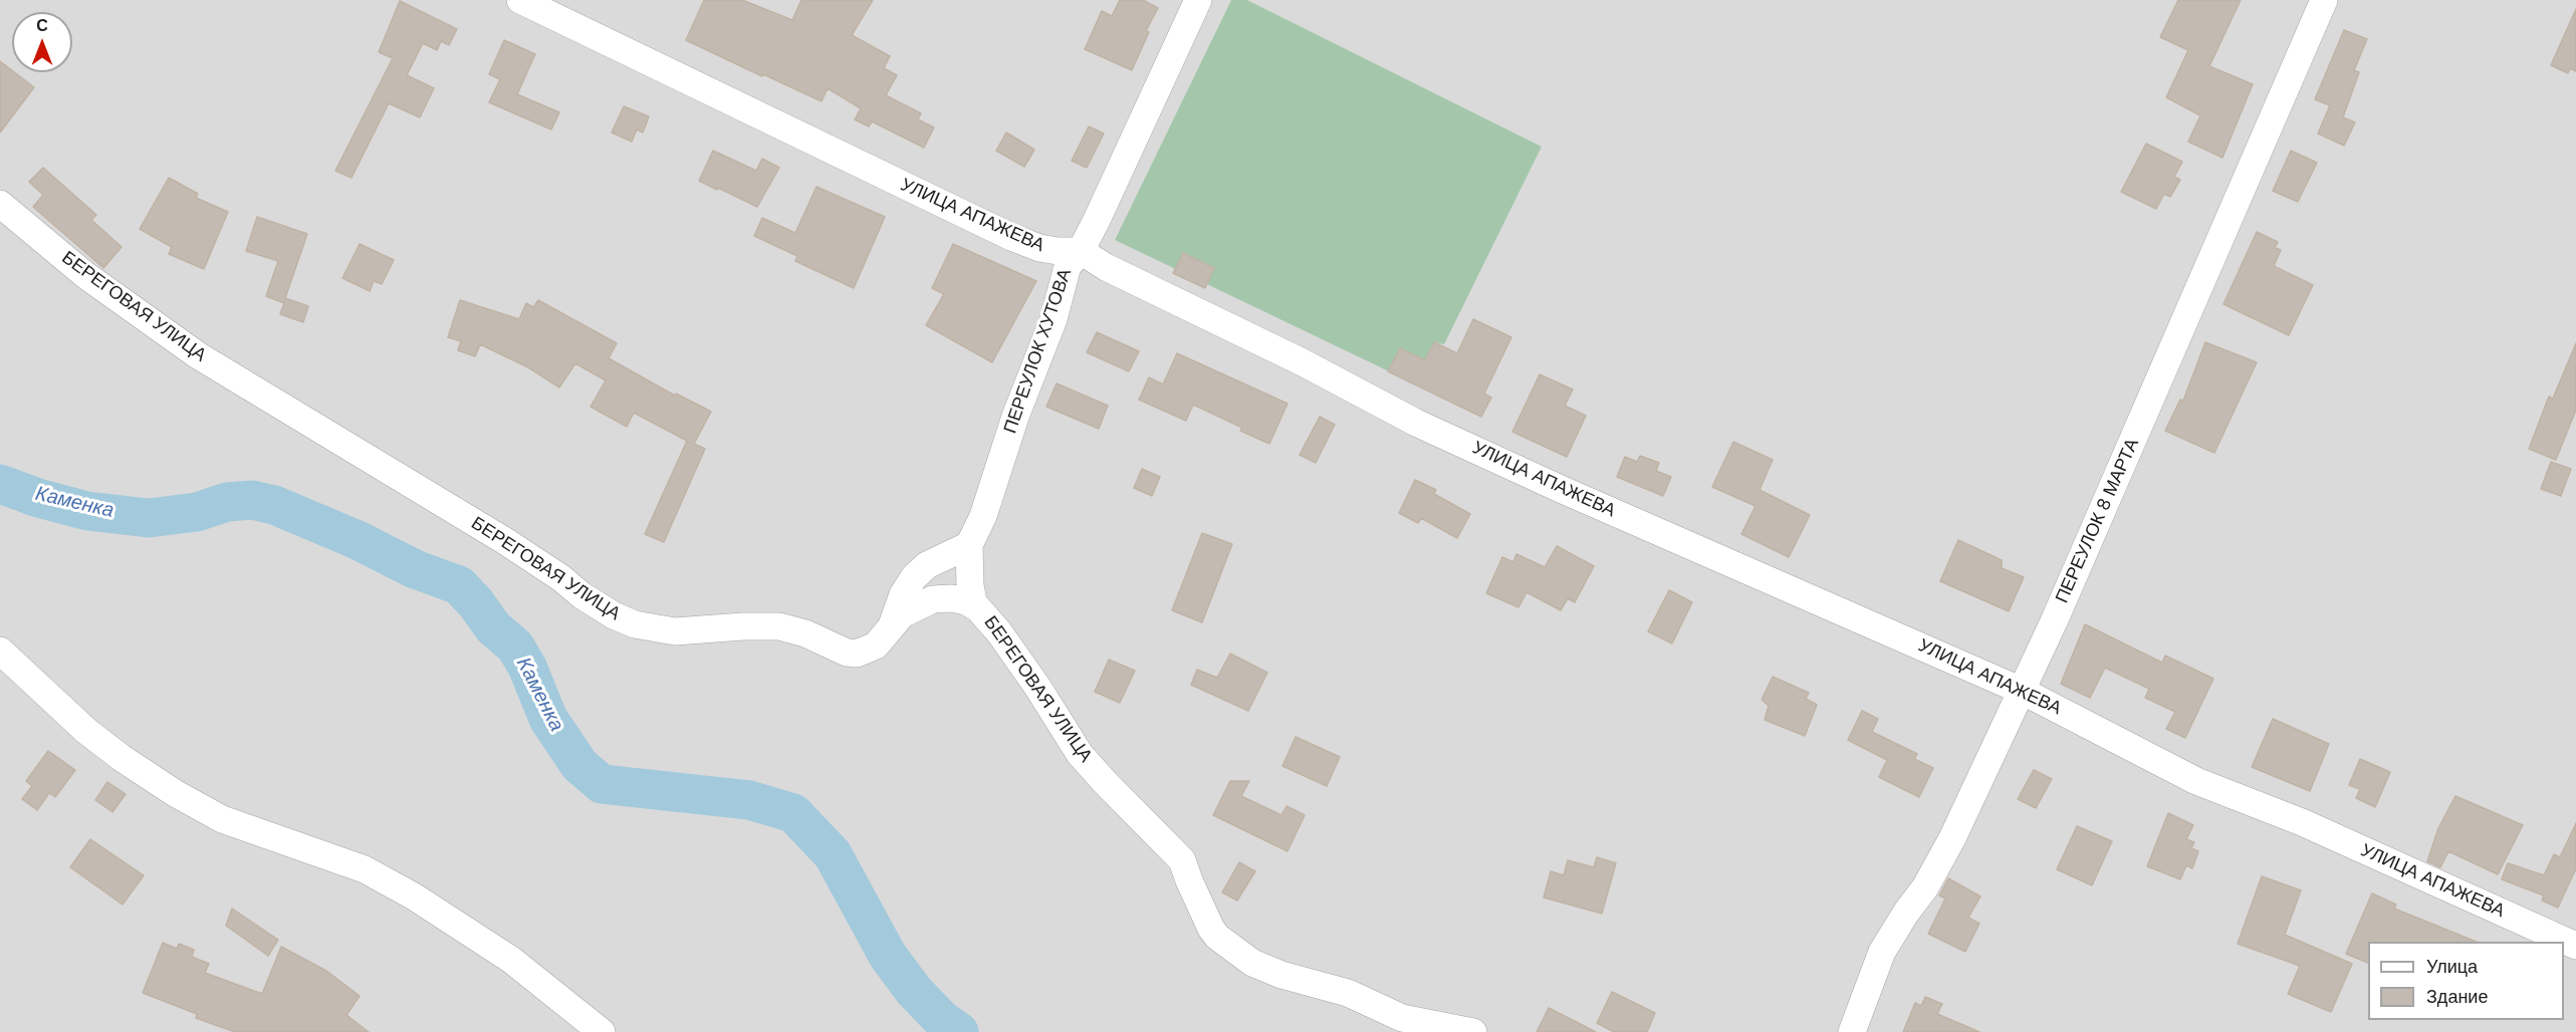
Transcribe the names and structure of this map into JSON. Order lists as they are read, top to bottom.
{
  "streets": {
    "street": [
      "УЛИЦА АПАЖЕВА",
      "БЕРЕГОВАЯ УЛИЦА",
      "ПЕРЕУЛОК ХУТОВА",
      "ПЕРЕУЛОК 8 МАРТА"
    ]
  },
  "crossings": [
    ["УЛИЦА АПАЖЕВА", "ПЕРЕУЛОК ХУТОВА"],
    ["УЛИЦА АПАЖЕВА", "ПЕРЕУЛОК 8 МАРТА"]
  ],
  "water": ["Каменка"],
  "legend": ["Улица", "Здание"],
  "north": "top"
}
